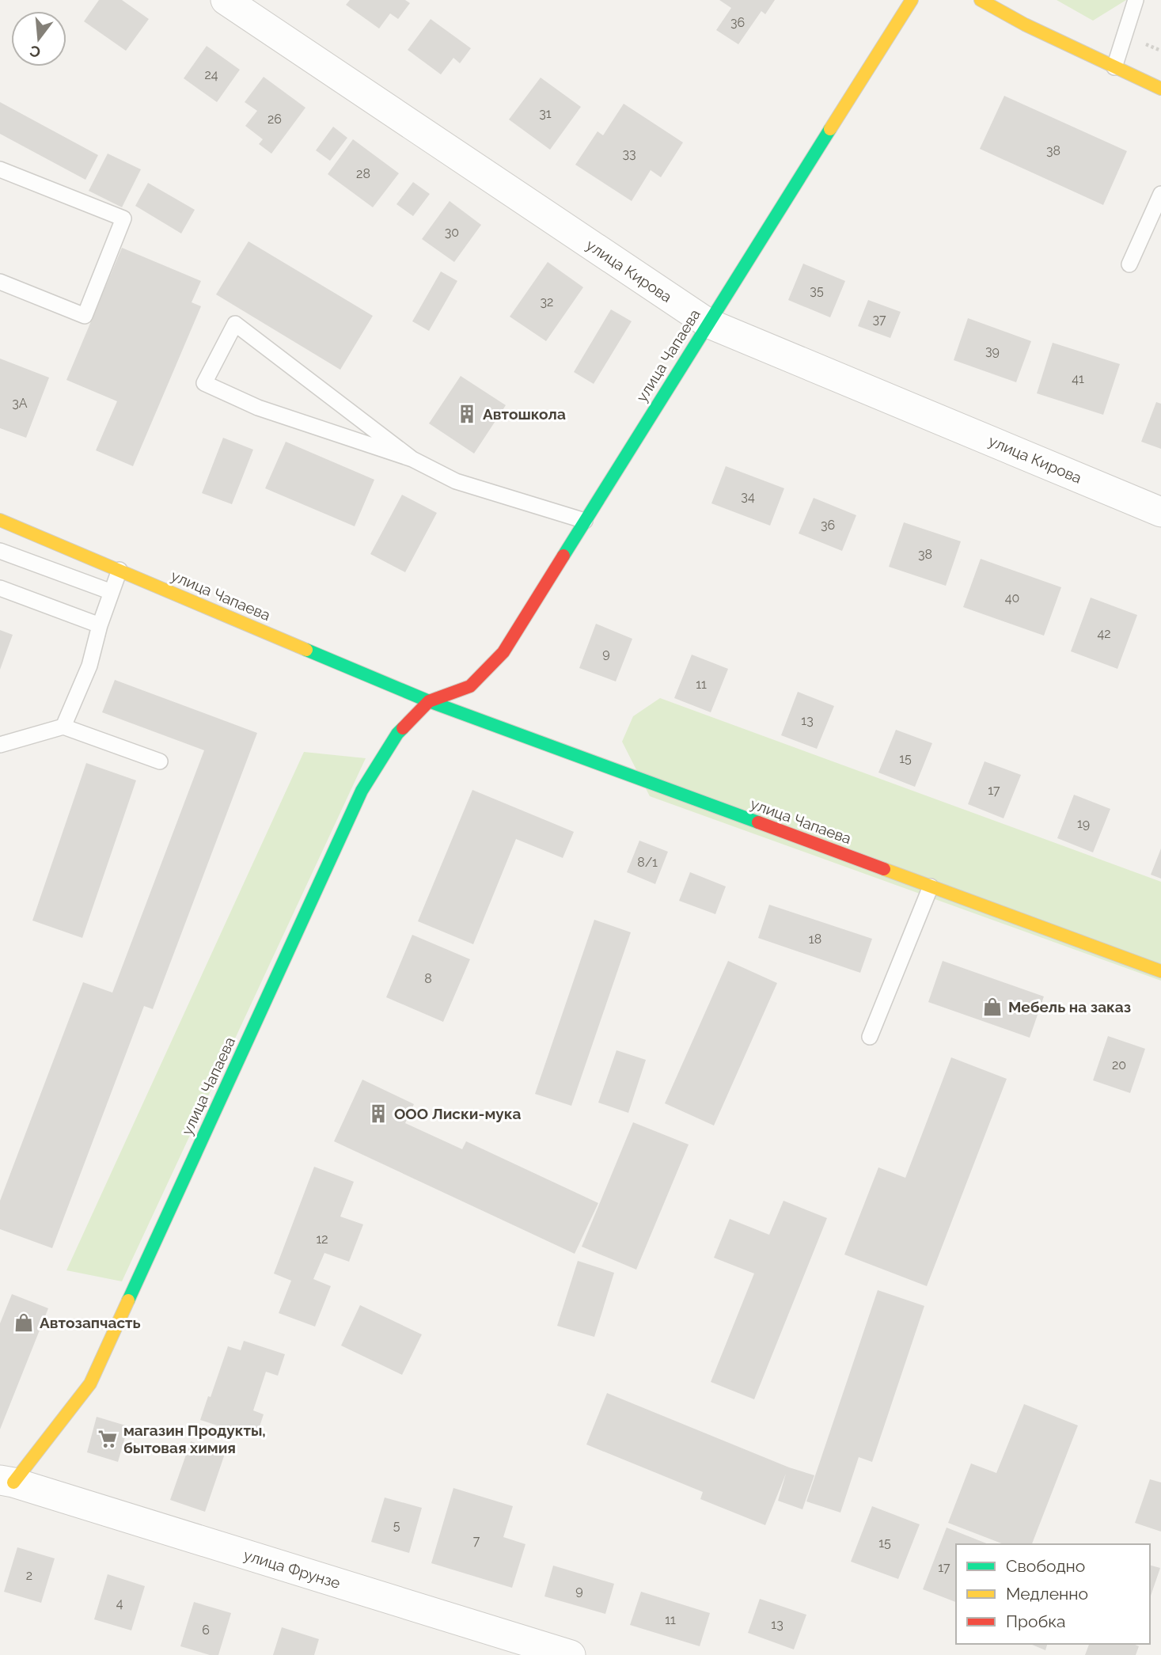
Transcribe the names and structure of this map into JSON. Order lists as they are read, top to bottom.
{
  "streets": {
    "street": ["улица Кирова", "улица Чапаева", "улица Фрунзе"]
  },
  "crossings": [
    ["улица Кирова", "улица Чапаева"],
    ["улица Чапаева", "улица Фрунзе"]
  ],
  "places": {
    "building": ["Автошкола", "ООО Лиски-мука"],
    "shop": ["Мебель на заказ", "Автозапчасть"],
    "supermarket": ["магазин Продукты, бытовая химия"]
  },
  "house_numbers": [
    "36",
    "24",
    "31",
    "26",
    "38",
    "33",
    "28",
    "30",
    "35",
    "32",
    "37",
    "39",
    "41",
    "3А",
    "34",
    "36",
    "38",
    "40",
    "42",
    "9",
    "11",
    "13",
    "15",
    "17",
    "19",
    "8/1",
    "18",
    "8",
    "20",
    "12",
    "5",
    "7",
    "15",
    "17",
    "2",
    "9",
    "4",
    "11",
    "13",
    "6"
  ],
  "legend": ["Свободно", "Медленно", "Пробка"],
  "north": "bottom"
}
